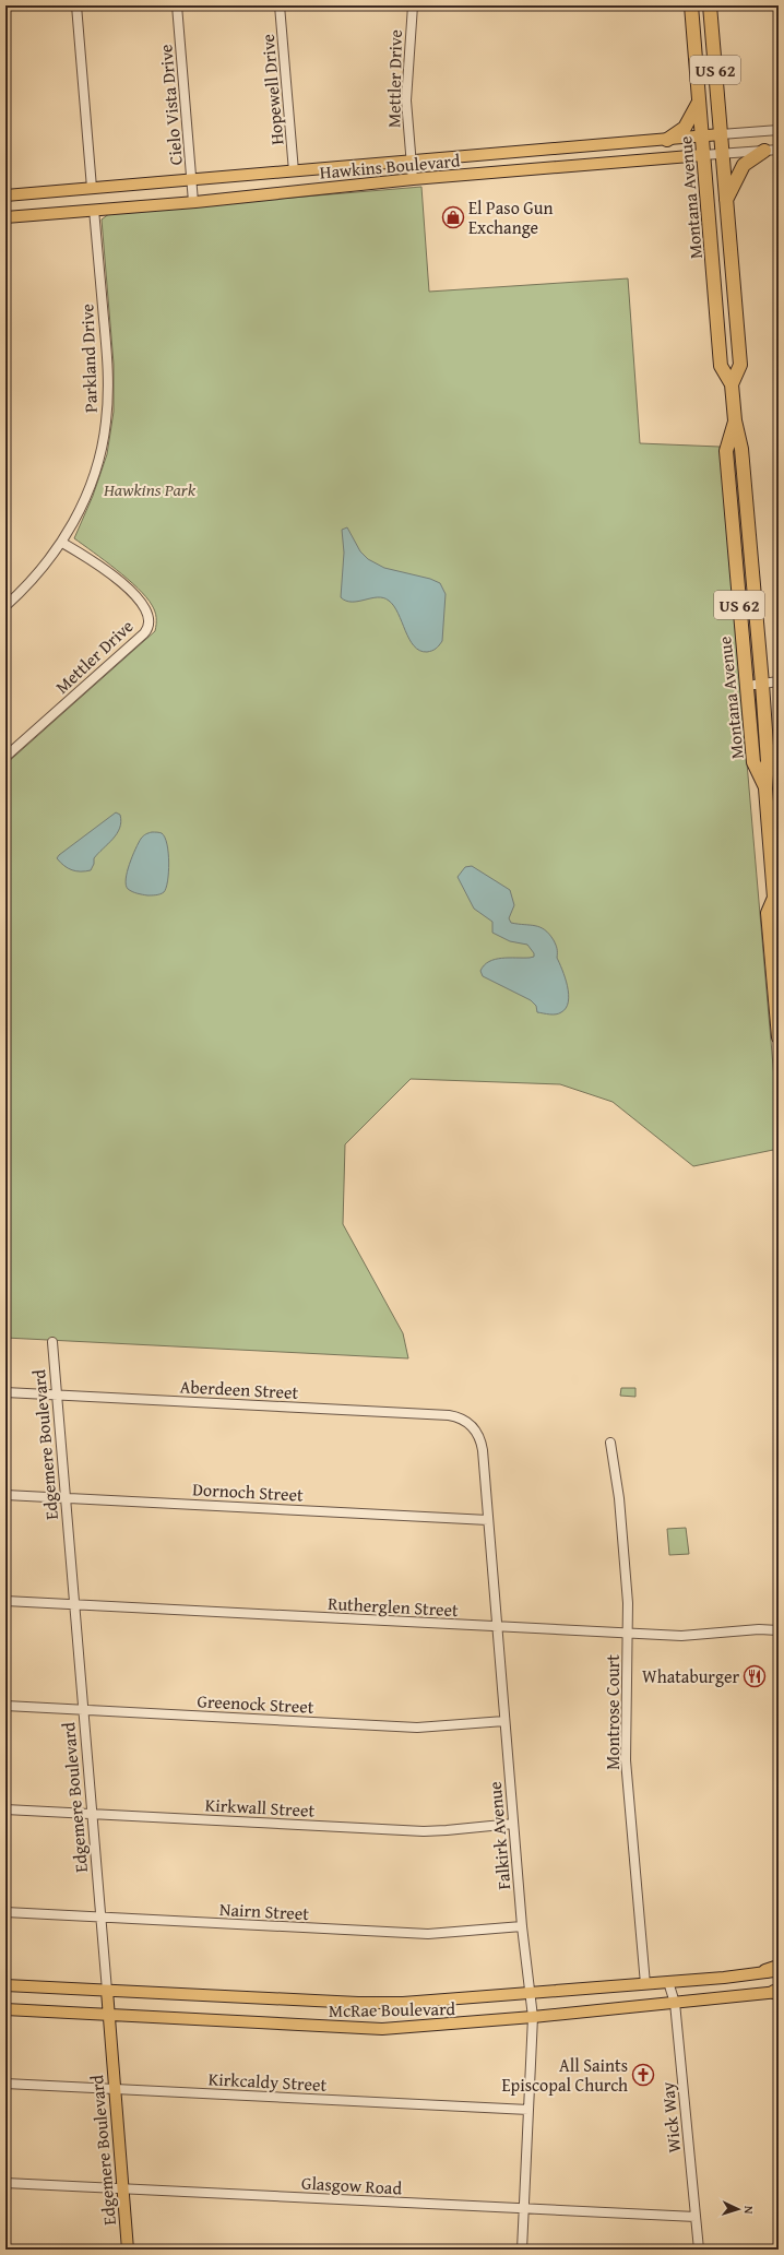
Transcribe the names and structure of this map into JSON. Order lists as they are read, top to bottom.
{
  "streets": {
    "highway": ["US 62", "Montana Avenue"],
    "main road": ["Hawkins Boulevard", "Edgemere Boulevard", "McRae Boulevard"],
    "street": [
      "Mettler Drive",
      "Hopewell Drive",
      "Cielo Vista Drive",
      "Parkland Drive",
      "Aberdeen Street",
      "Dornoch Street",
      "Rutherglen Street",
      "Greenock Street",
      "Montrose Court",
      "Kirkwall Street",
      "Falkirk Avenue",
      "Nairn Street",
      "Kirkcaldy Street",
      "Wick Way",
      "Glasgow Road"
    ]
  },
  "crossings": [
    ["Mettler Drive", "Hawkins Boulevard"],
    ["Mettler Drive", "Parkland Drive"],
    ["Hopewell Drive", "Hawkins Boulevard"],
    ["Cielo Vista Drive", "Hawkins Boulevard"],
    ["Hawkins Boulevard", "Montana Avenue"],
    ["Hawkins Boulevard", "Parkland Drive"],
    ["Aberdeen Street", "Edgemere Boulevard"],
    ["Aberdeen Street", "Falkirk Avenue"],
    ["Edgemere Boulevard", "Dornoch Street"],
    ["Edgemere Boulevard", "Rutherglen Street"],
    ["Edgemere Boulevard", "Greenock Street"],
    ["Edgemere Boulevard", "Kirkwall Street"],
    ["Edgemere Boulevard", "Nairn Street"],
    ["Edgemere Boulevard", "McRae Boulevard"],
    ["Edgemere Boulevard", "Kirkcaldy Street"],
    ["Edgemere Boulevard", "Glasgow Road"],
    ["Dornoch Street", "Falkirk Avenue"],
    ["Rutherglen Street", "Montrose Court"],
    ["Rutherglen Street", "Falkirk Avenue"],
    ["Greenock Street", "Falkirk Avenue"],
    ["Montrose Court", "McRae Boulevard"],
    ["Kirkwall Street", "Falkirk Avenue"],
    ["Falkirk Avenue", "Nairn Street"],
    ["Falkirk Avenue", "McRae Boulevard"],
    ["Falkirk Avenue", "Kirkcaldy Street"],
    ["Falkirk Avenue", "Glasgow Road"],
    ["McRae Boulevard", "Wick Way"],
    ["Wick Way", "Glasgow Road"]
  ],
  "parks": ["Hawkins Park"],
  "places": {
    "shop": ["El Paso Gun Exchange"],
    "restaurant": ["Whataburger"],
    "church": ["All Saints Episcopal Church"]
  },
  "north": "right"
}
